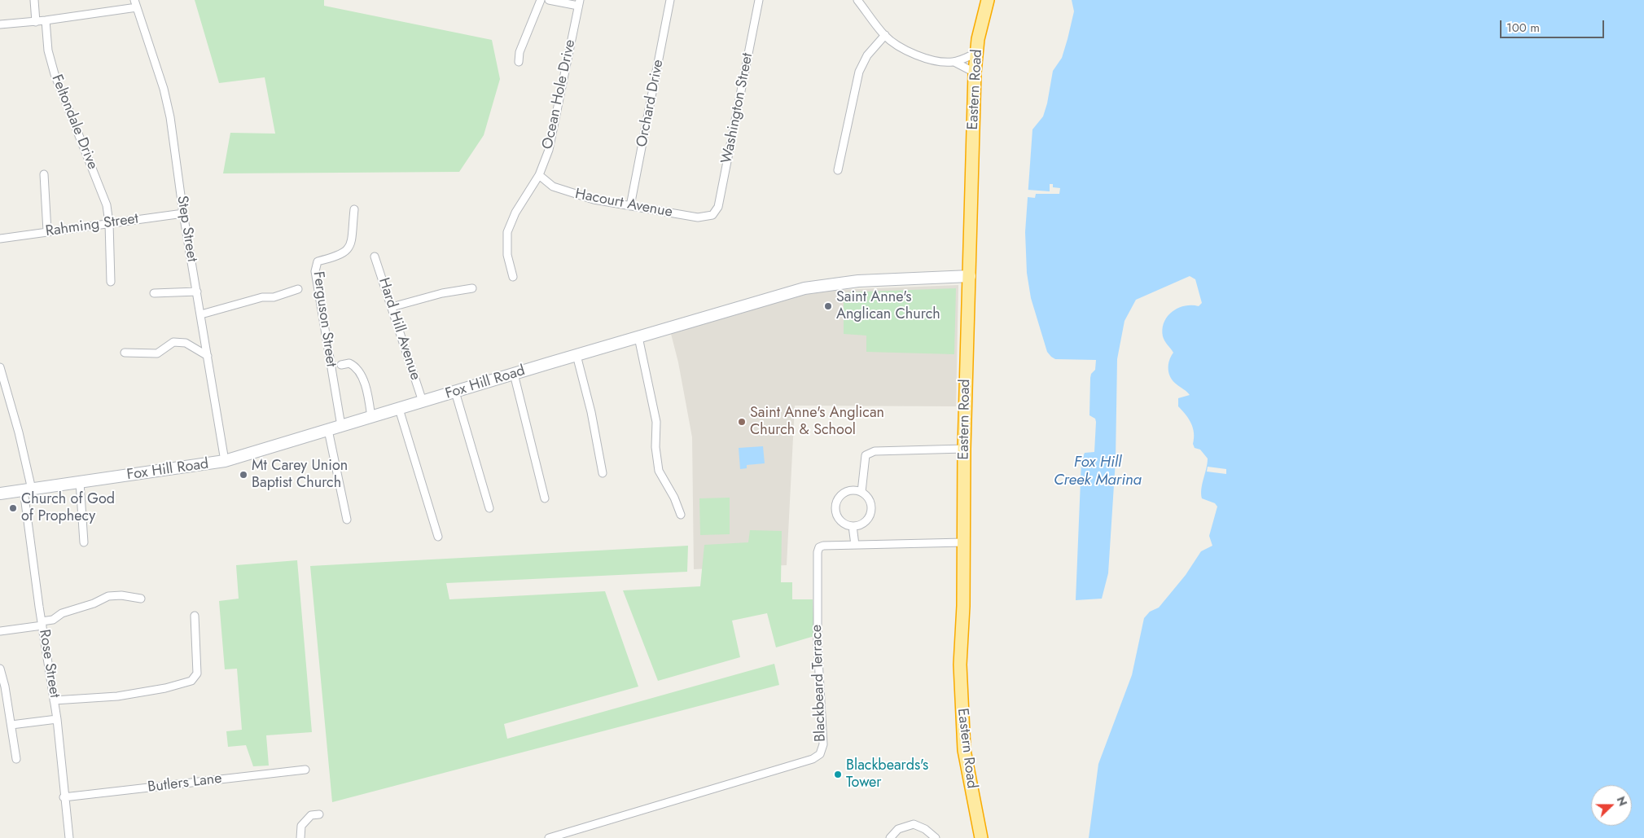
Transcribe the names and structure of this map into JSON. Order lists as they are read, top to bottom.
{
  "streets": {
    "highway": ["Eastern Road"],
    "main road": ["Fox Hill Road"],
    "street": [
      "Ocean Hole Drive",
      "Orchard Drive",
      "Washington Street",
      "Feltondale Drive",
      "Hacourt Avenue",
      "Rahming Street",
      "Step Street",
      "Ferguson Street",
      "Hard Hill Avenue",
      "Rose Street",
      "Blackbeard Terrace",
      "Butlers Lane"
    ]
  },
  "crossings": [
    ["Eastern Road", "Fox Hill Road"],
    ["Eastern Road", "Blackbeard Terrace"],
    ["Ocean Hole Drive", "Hacourt Avenue"],
    ["Orchard Drive", "Hacourt Avenue"],
    ["Washington Street", "Hacourt Avenue"],
    ["Feltondale Drive", "Rahming Street"],
    ["Rahming Street", "Step Street"],
    ["Step Street", "Fox Hill Road"],
    ["Ferguson Street", "Fox Hill Road"],
    ["Hard Hill Avenue", "Fox Hill Road"],
    ["Fox Hill Road", "Rose Street"],
    ["Rose Street", "Butlers Lane"]
  ],
  "water": ["Fox Hill Creek Marina"],
  "places": [
    "Saint Anne's Anglican Church",
    "Saint Anne's Anglican Church & School",
    "Mt Carey Union Baptist Church",
    "Church of God of Prophecy",
    "Blackbeards's Tower"
  ],
  "scale_bar": "100 m",
  "north": "right"
}
